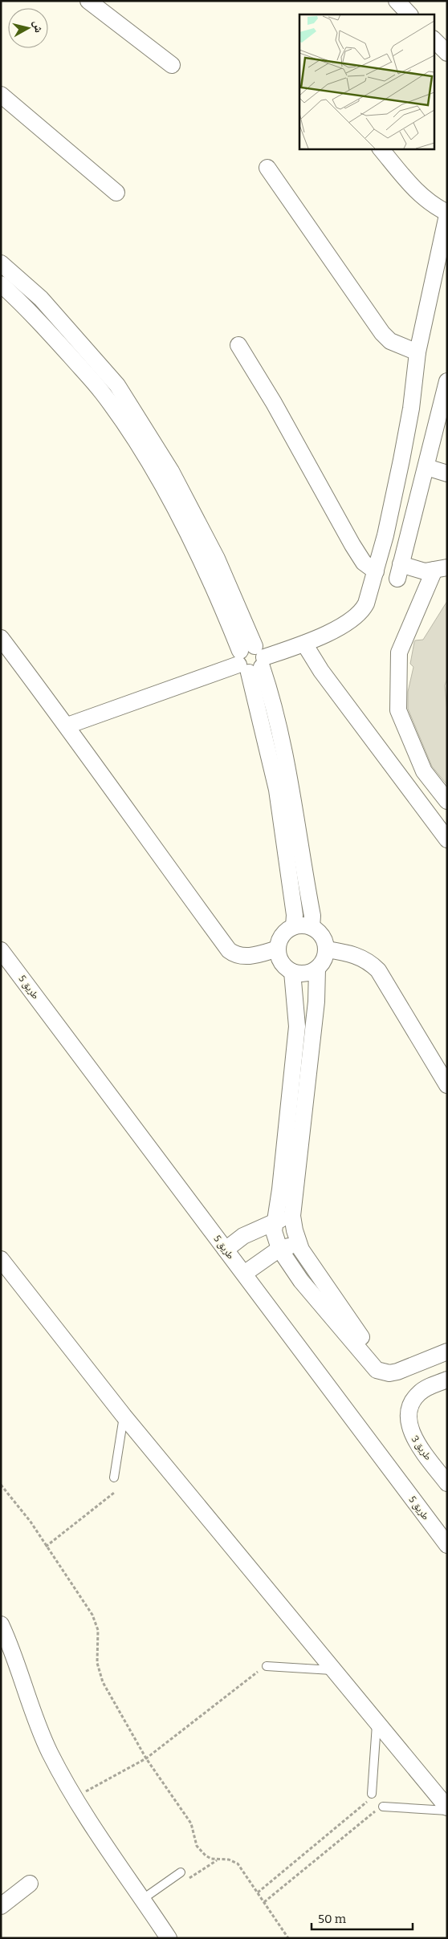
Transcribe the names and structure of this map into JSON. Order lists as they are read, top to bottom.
{
  "streets": {
    "street": ["طريق 5", "طريق 3"]
  },
  "scale_bar": "50 m",
  "north": "right"
}
